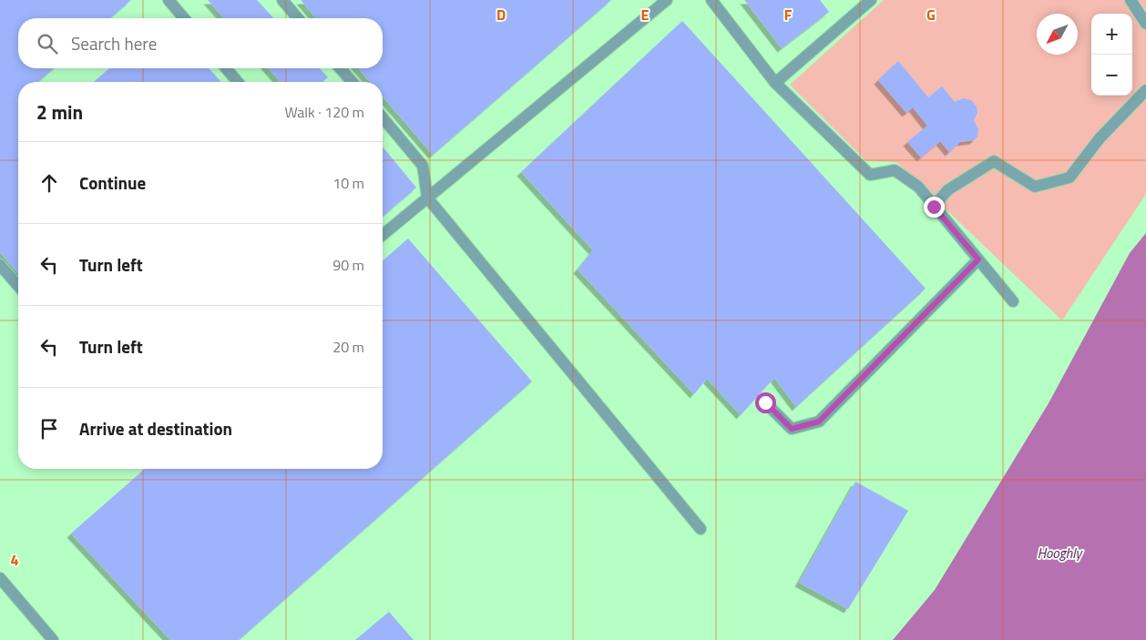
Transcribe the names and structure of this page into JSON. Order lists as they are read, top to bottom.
{
  "water": ["Hooghly"],
  "north": "bottom left",
  "page": {
    "map_buttons": ["+", "−"],
    "search": "Search here",
    "heading": ["2 min", "Walk · 120 m"],
    "list": [
      ["Continue", "10 m"],
      ["Turn left", "90 m"],
      ["Turn left", "20 m"],
      "Arrive at destination"
    ]
  },
  "grid": {
    "columns": [
      "D",
      "E",
      "F",
      "G"
    ],
    "rows": ["4"]
  }
}
